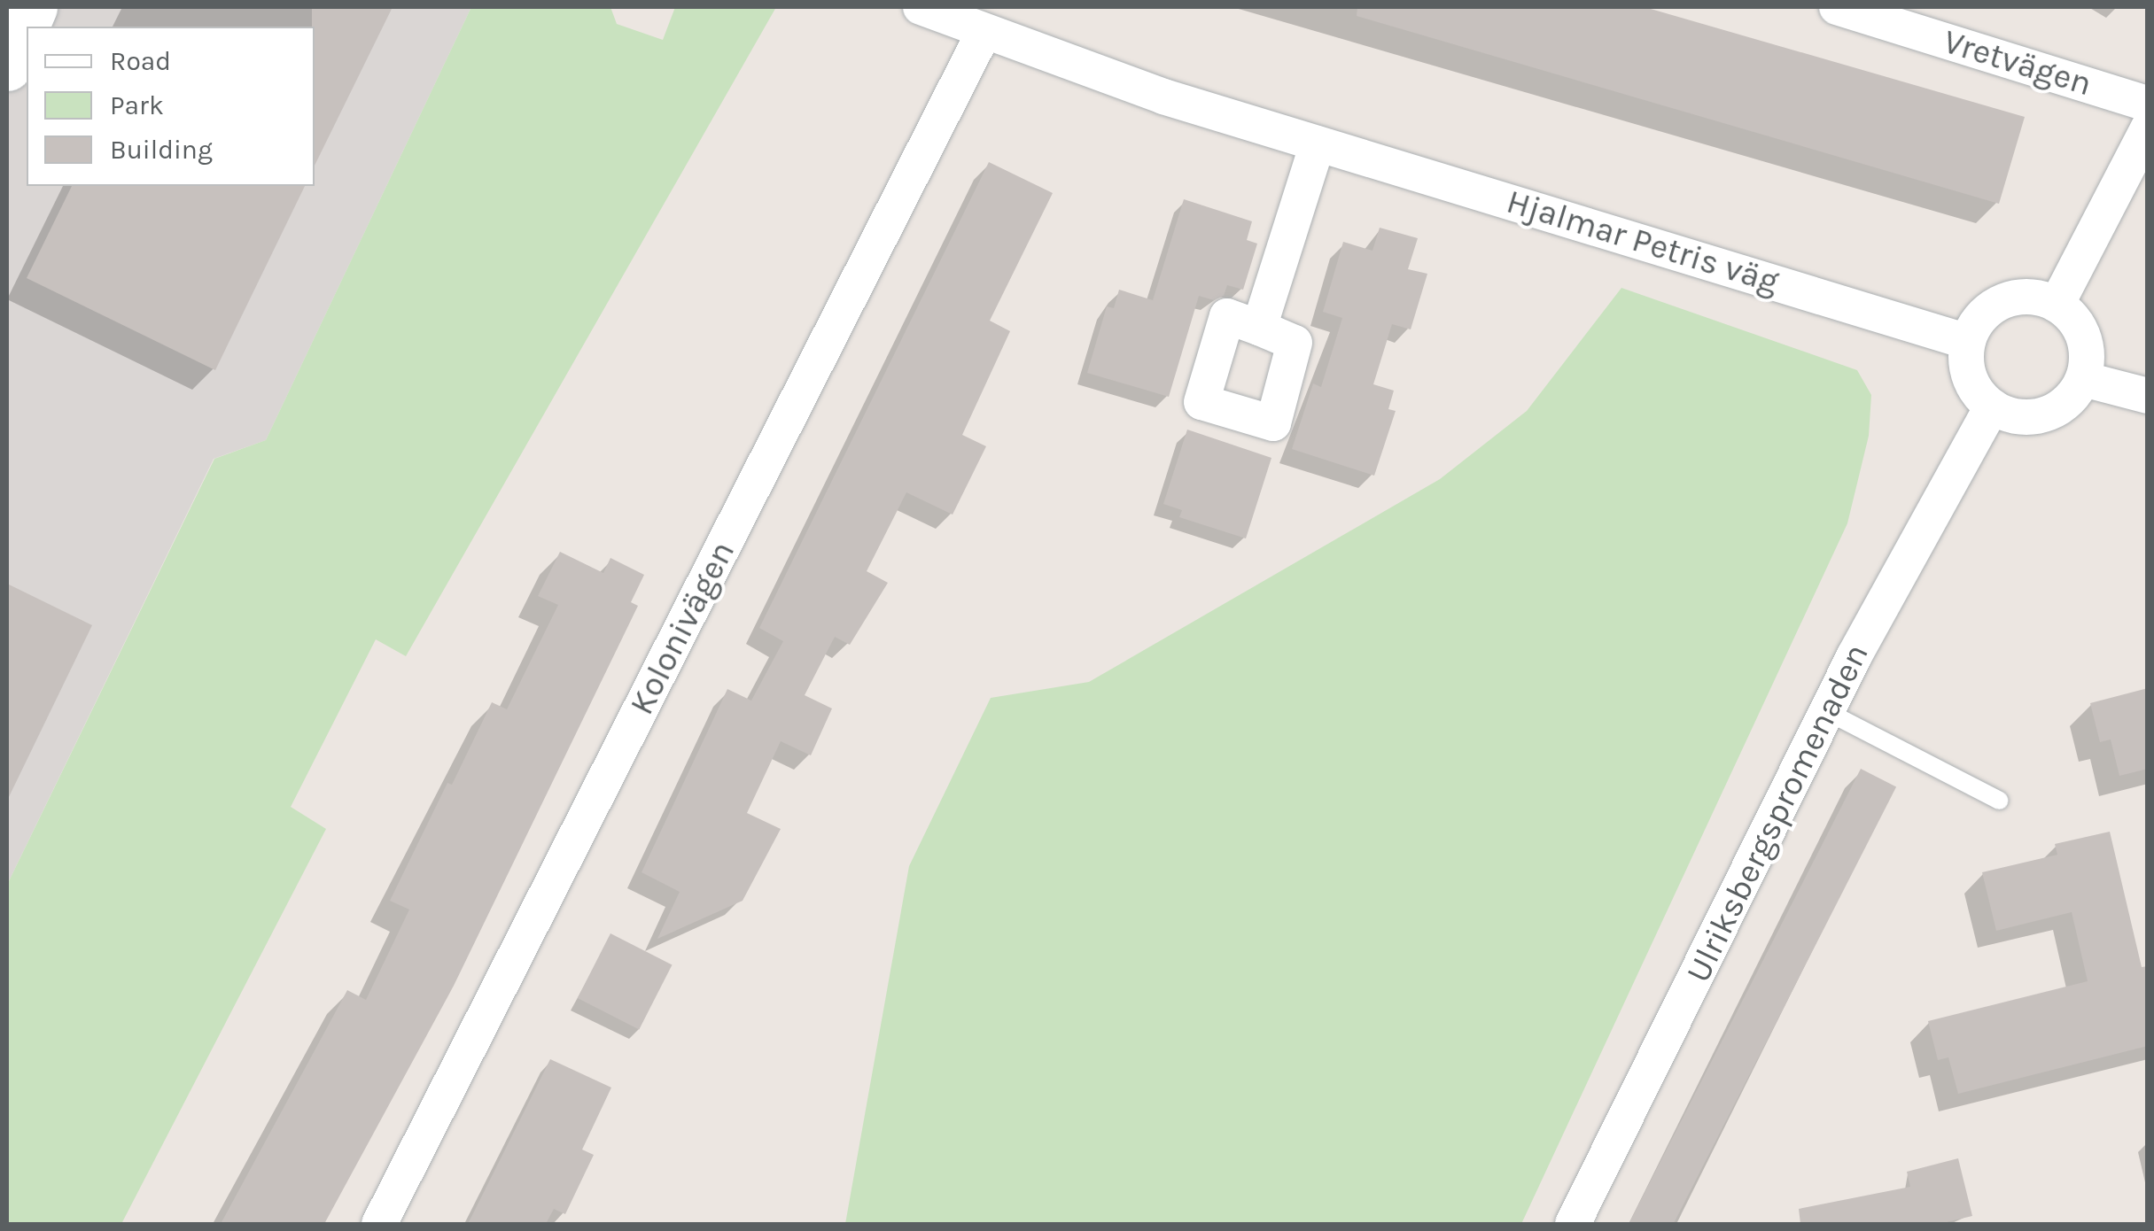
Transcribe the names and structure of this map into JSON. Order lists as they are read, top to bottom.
{
  "streets": {
    "street": [
      "Vretvägen",
      "Hjalmar Petris väg",
      "Kolonivägen",
      "Ulriksbergspromenaden"
    ]
  },
  "crossings": [
    ["Hjalmar Petris väg", "Kolonivägen"],
    ["Hjalmar Petris väg", "Ulriksbergspromenaden"]
  ],
  "legend": ["Road", "Park", "Building"]
}
